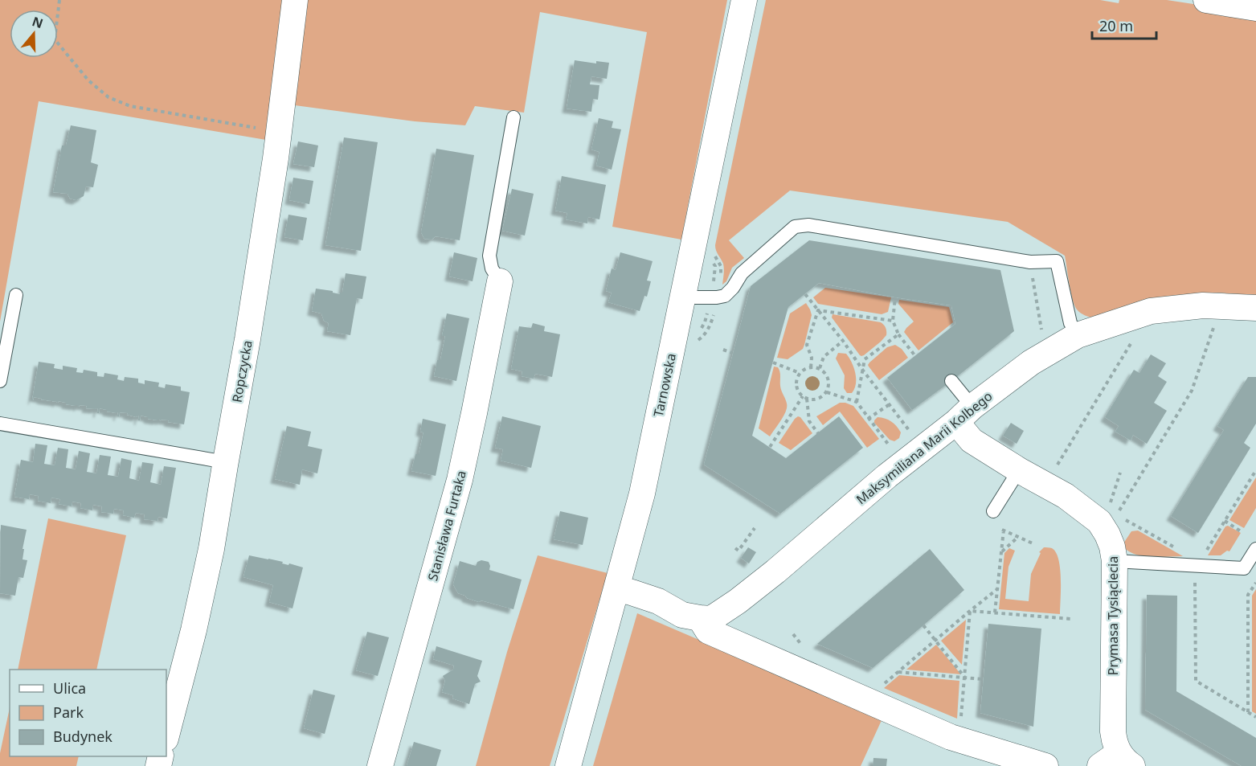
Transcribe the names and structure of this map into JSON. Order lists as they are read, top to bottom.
{
  "streets": {
    "street": [
      "Ropczycka",
      "Tarnowska",
      "Maksymiliana Marii Kolbego",
      "Stanisława Furtaka",
      "Prymasa Tysiąclecia"
    ]
  },
  "crossings": [
    ["Maksymiliana Marii Kolbego", "Prymasa Tysiąclecia"]
  ],
  "legend": ["Ulica", "Park", "Budynek"],
  "scale_bar": "20 m",
  "north": "top"
}
